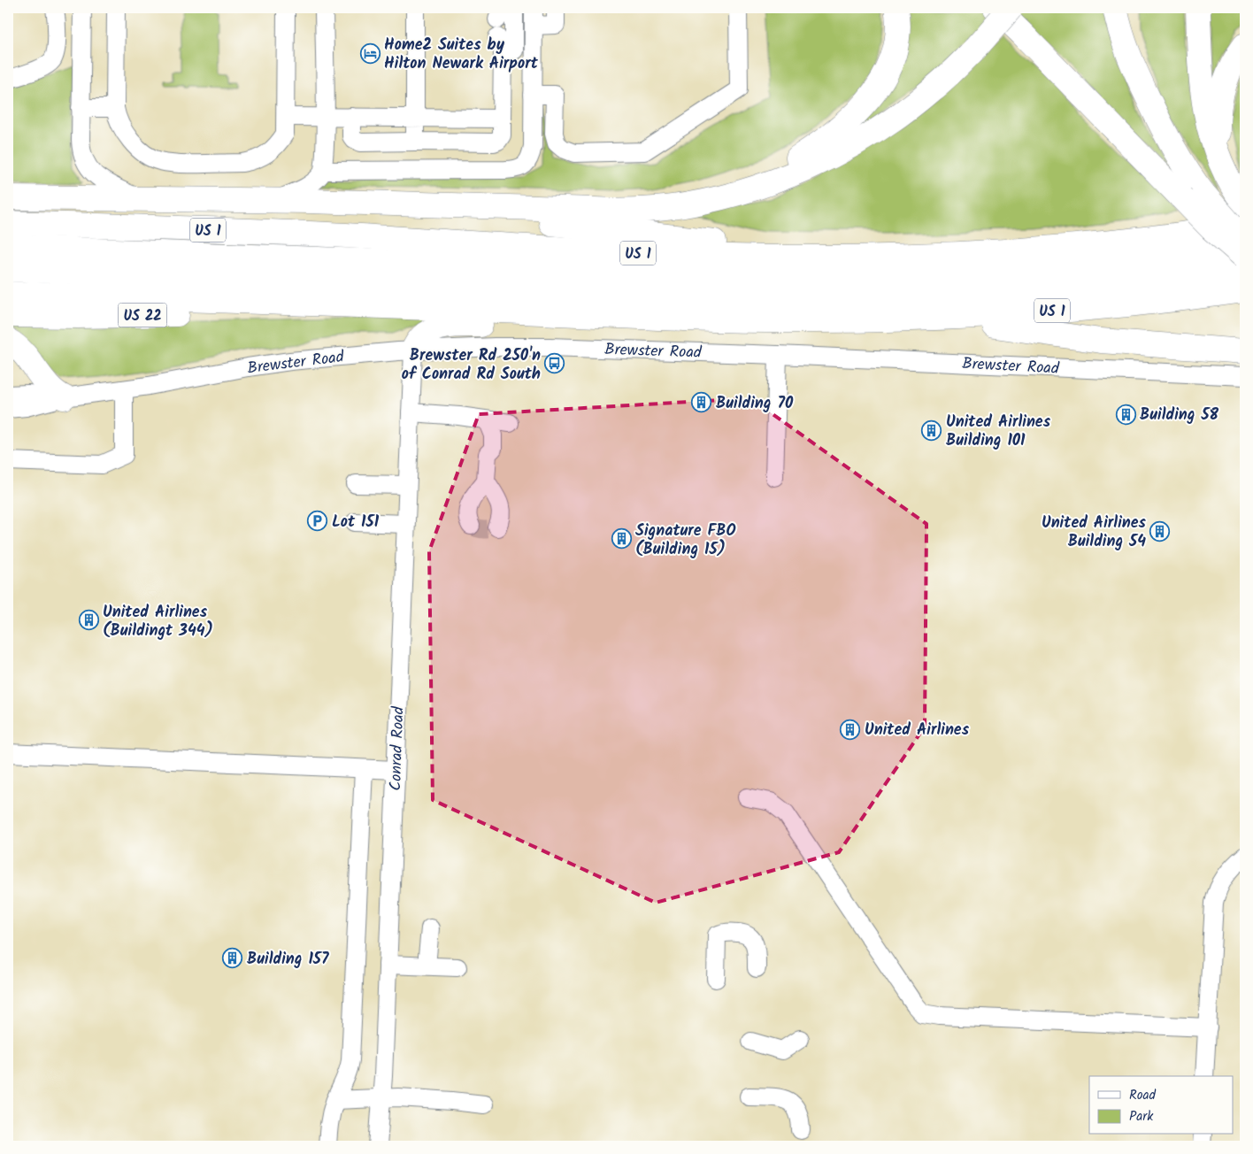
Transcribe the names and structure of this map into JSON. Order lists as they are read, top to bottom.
{
  "streets": {
    "highway": ["US 1", "US 22"],
    "street": ["Brewster Road", "Conrad Road"]
  },
  "crossings": [
    ["US 1", "US 22"],
    ["Brewster Road", "Conrad Road"]
  ],
  "places": {
    "hotel": ["Home2 Suites by Hilton Newark Airport"],
    "bus stop": ["Brewster Rd 250'n of Conrad Rd South"],
    "building": [
      "Building 70",
      "Building 58",
      "United Airlines Building 101",
      "United Airlines Building 54",
      "Signature FBO (Building 15)",
      "United Airlines (Buildingt 344)",
      "United Airlines",
      "Building 157"
    ],
    "parking": ["Lot 151"]
  },
  "legend": ["Road", "Park"]
}
